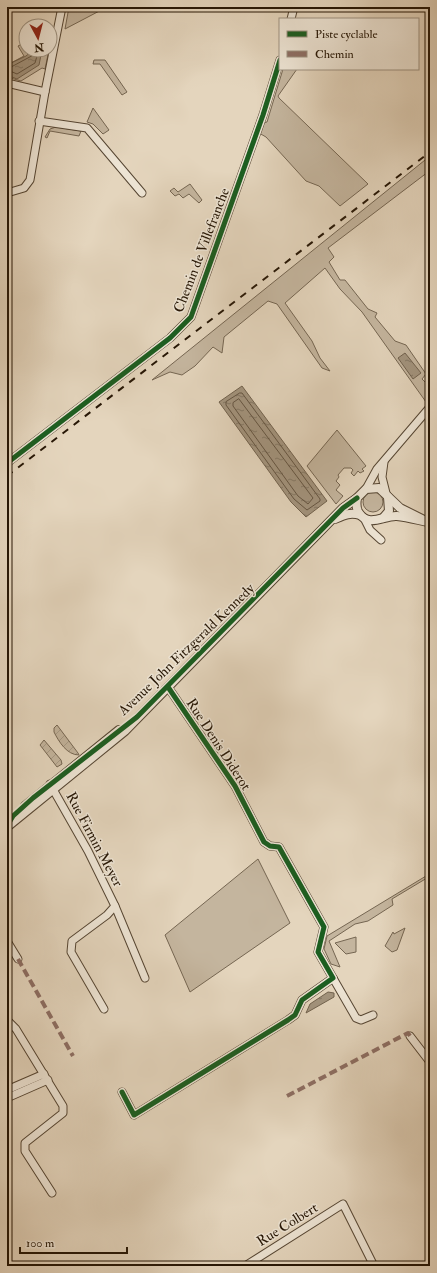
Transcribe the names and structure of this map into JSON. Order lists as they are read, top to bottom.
{
  "streets": {
    "street": [
      "Chemin de Villefranche",
      "Avenue John Fitzgerald Kennedy",
      "Rue Denis Diderot",
      "Rue Firmin Meyer",
      "Rue Colbert"
    ]
  },
  "crossings": [
    ["Avenue John Fitzgerald Kennedy", "Rue Denis Diderot"],
    ["Avenue John Fitzgerald Kennedy", "Rue Firmin Meyer"]
  ],
  "legend": ["Piste cyclable", "Chemin"],
  "scale_bar": "100 m",
  "north": "bottom"
}
